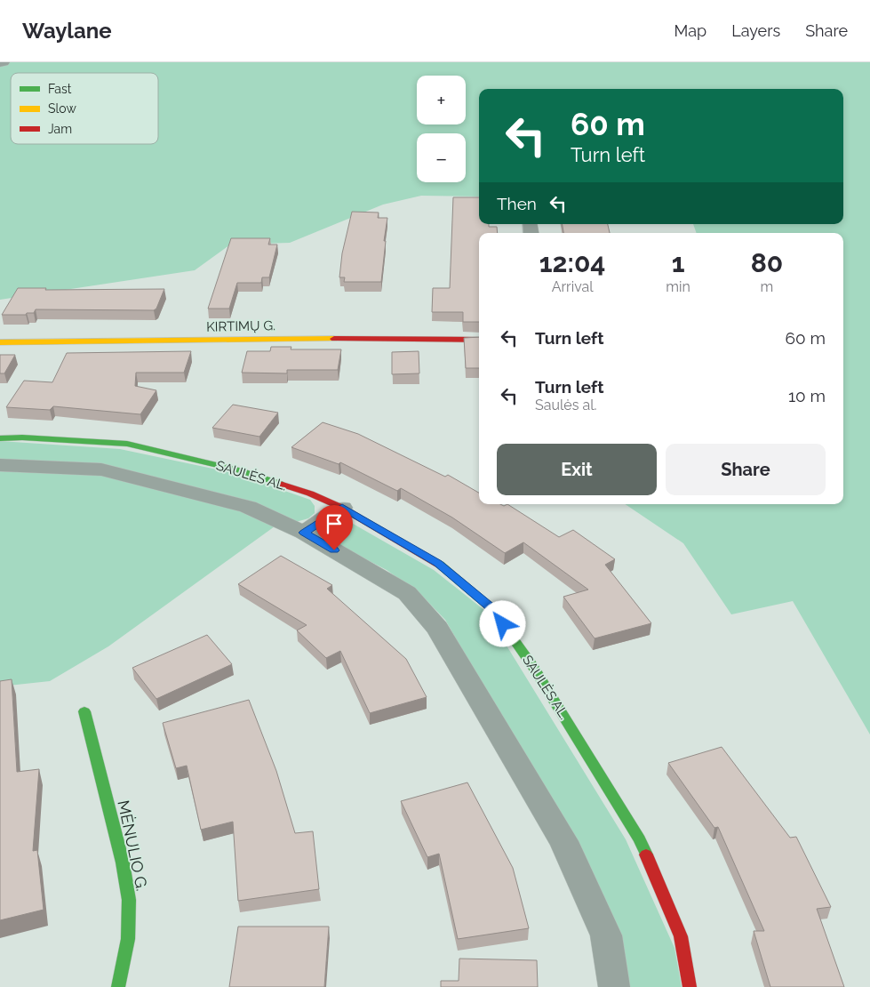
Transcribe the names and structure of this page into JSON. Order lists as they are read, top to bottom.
{
  "streets": {
    "street": ["KIRTIMŲ G.", "SAULĖS AL.", "MĖNULIO G."]
  },
  "legend": ["Fast", "Slow", "Jam"],
  "page": {
    "header": "Waylane",
    "nav": ["Map", "Layers", "Share"],
    "map_buttons": ["+", "−"],
    "turn": ["60 m", "Turn left"],
    "then": "Then",
    "eta": [
      "12:04",
      "Arrival",
      "1",
      "min",
      "80",
      "m"
    ],
    "list": [
      {
        "name": "Turn left",
        "value": "60 m"
      },
      {
        "name": "Turn left",
        "note": "Saulės al.",
        "value": "10 m"
      }
    ],
    "buttons": ["Exit", "Share"]
  }
}
